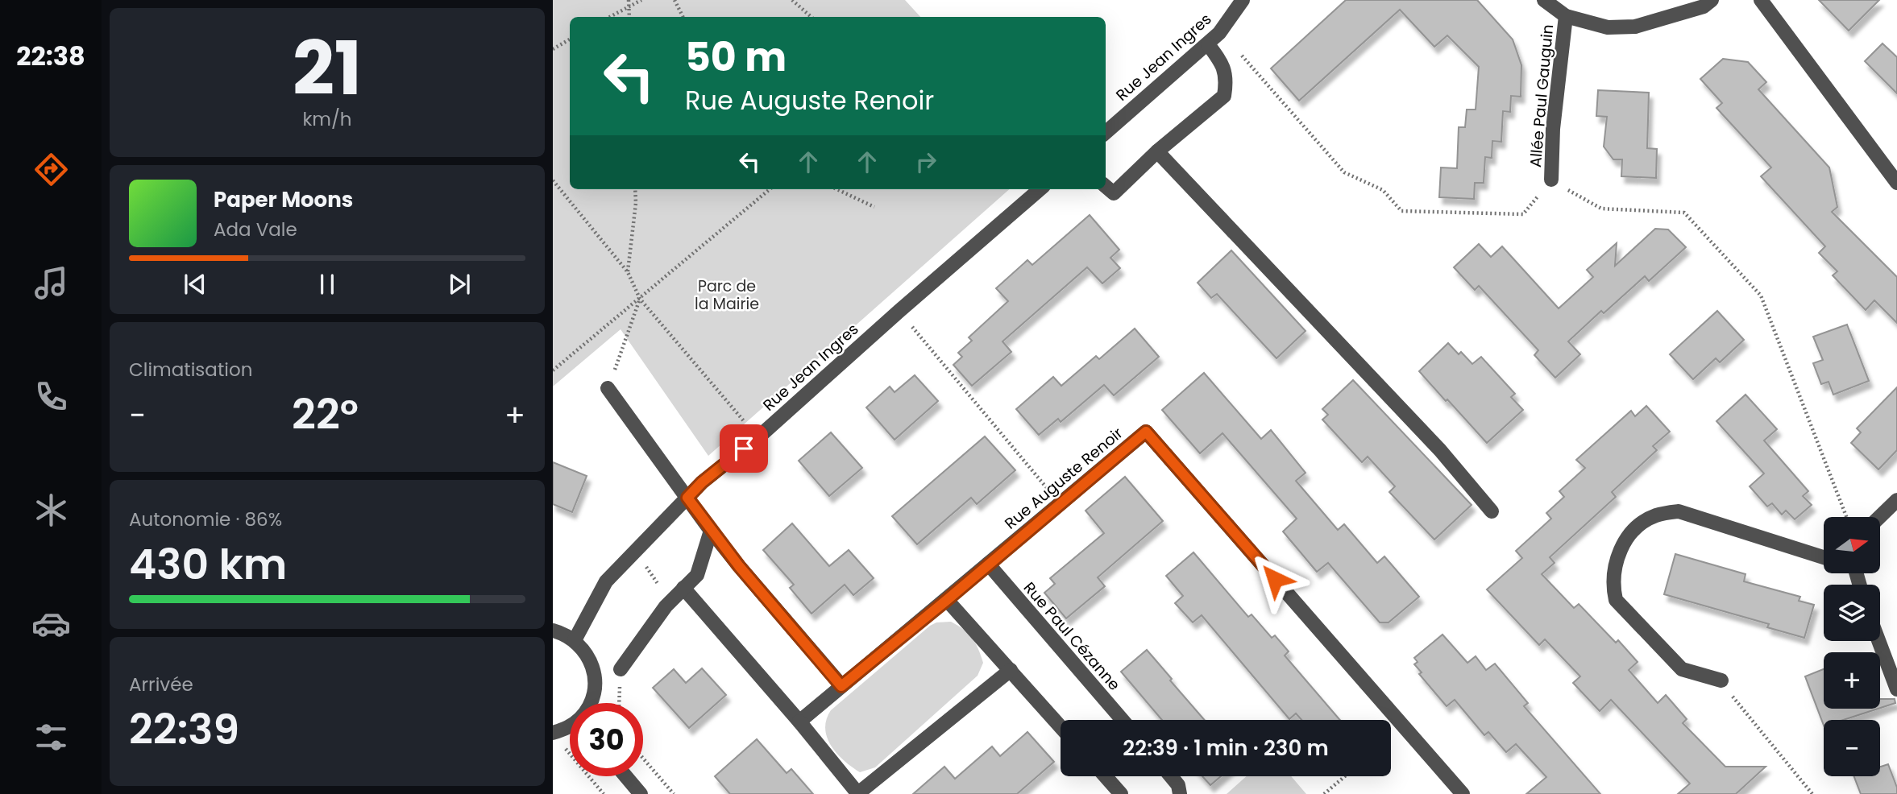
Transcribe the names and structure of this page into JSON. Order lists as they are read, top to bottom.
{
  "streets": {
    "street": [
      "Rue Jean Ingres",
      "Allée Paul Gauguin",
      "Rue Auguste Renoir",
      "Rue Paul Cézanne"
    ]
  },
  "crossings": [
    ["Rue Auguste Renoir", "Rue Paul Cézanne"]
  ],
  "parks": ["Parc de la Mairie"],
  "north": "right",
  "page": {
    "tabs": "22:38",
    "tile": [
      ["21", "km/h"],
      "Climatisation",
      ["Autonomie · 86%", "430 km"],
      ["Arrivée", "22:39"]
    ],
    "turn": ["50 m", "Rue Auguste Renoir"],
    "song": ["Paper Moons", "Ada Vale"],
    "heat": ["−", "22°", "+"],
    "map_buttons": ["+", "−"],
    "limit": "30",
    "trip": "22:39 · 1 min · 230 m"
  }
}
